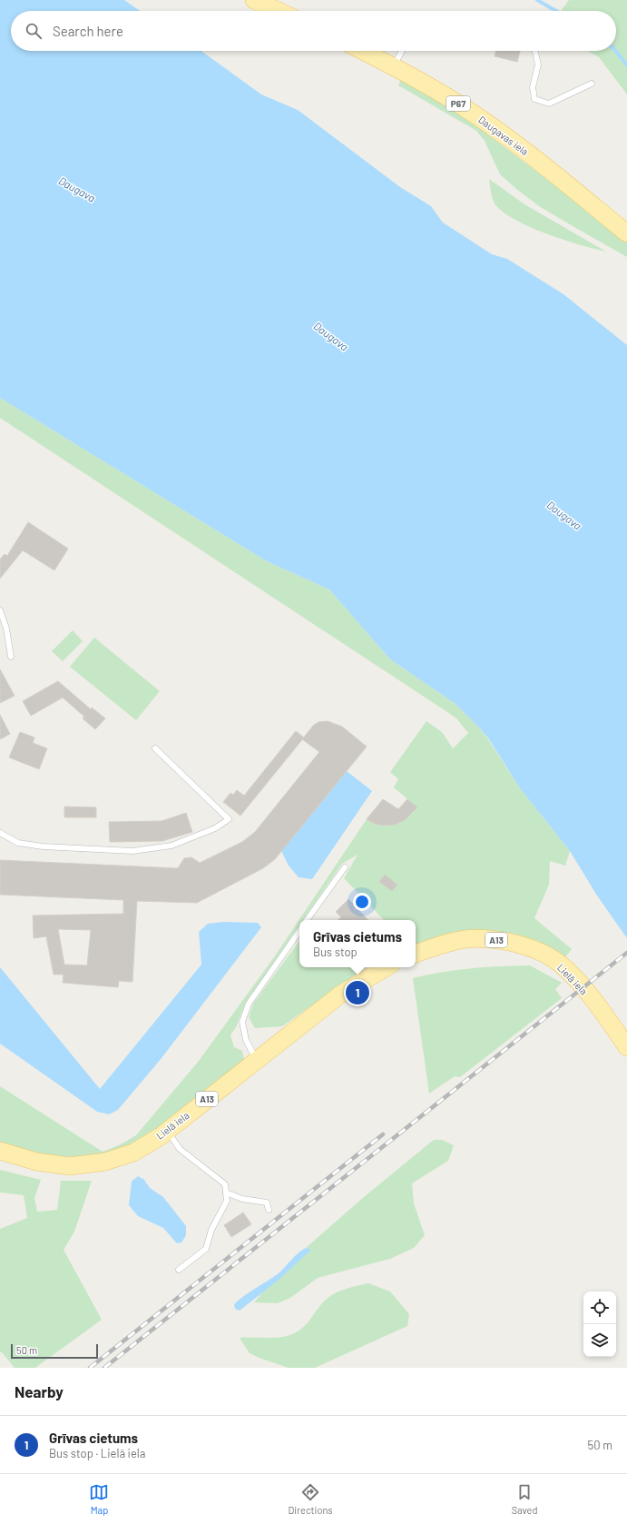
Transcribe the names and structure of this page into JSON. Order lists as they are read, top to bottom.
{
  "streets": {
    "main road": [
      "P67",
      "Daugavas iela",
      "A13",
      "Lielā iela"
    ]
  },
  "water": ["Daugava"],
  "scale_bar": "50 m",
  "page": {
    "search": "Search here",
    "popup": ["Grīvas cietums", "Bus stop"],
    "pins": "1",
    "scale": "50 m",
    "heading": "Nearby",
    "list": [
      {
        "mark": "1",
        "name": "Grīvas cietums",
        "note": "Bus stop · Lielā iela",
        "value": "50 m"
      }
    ],
    "nav": ["Map", "Directions", "Saved"]
  }
}
